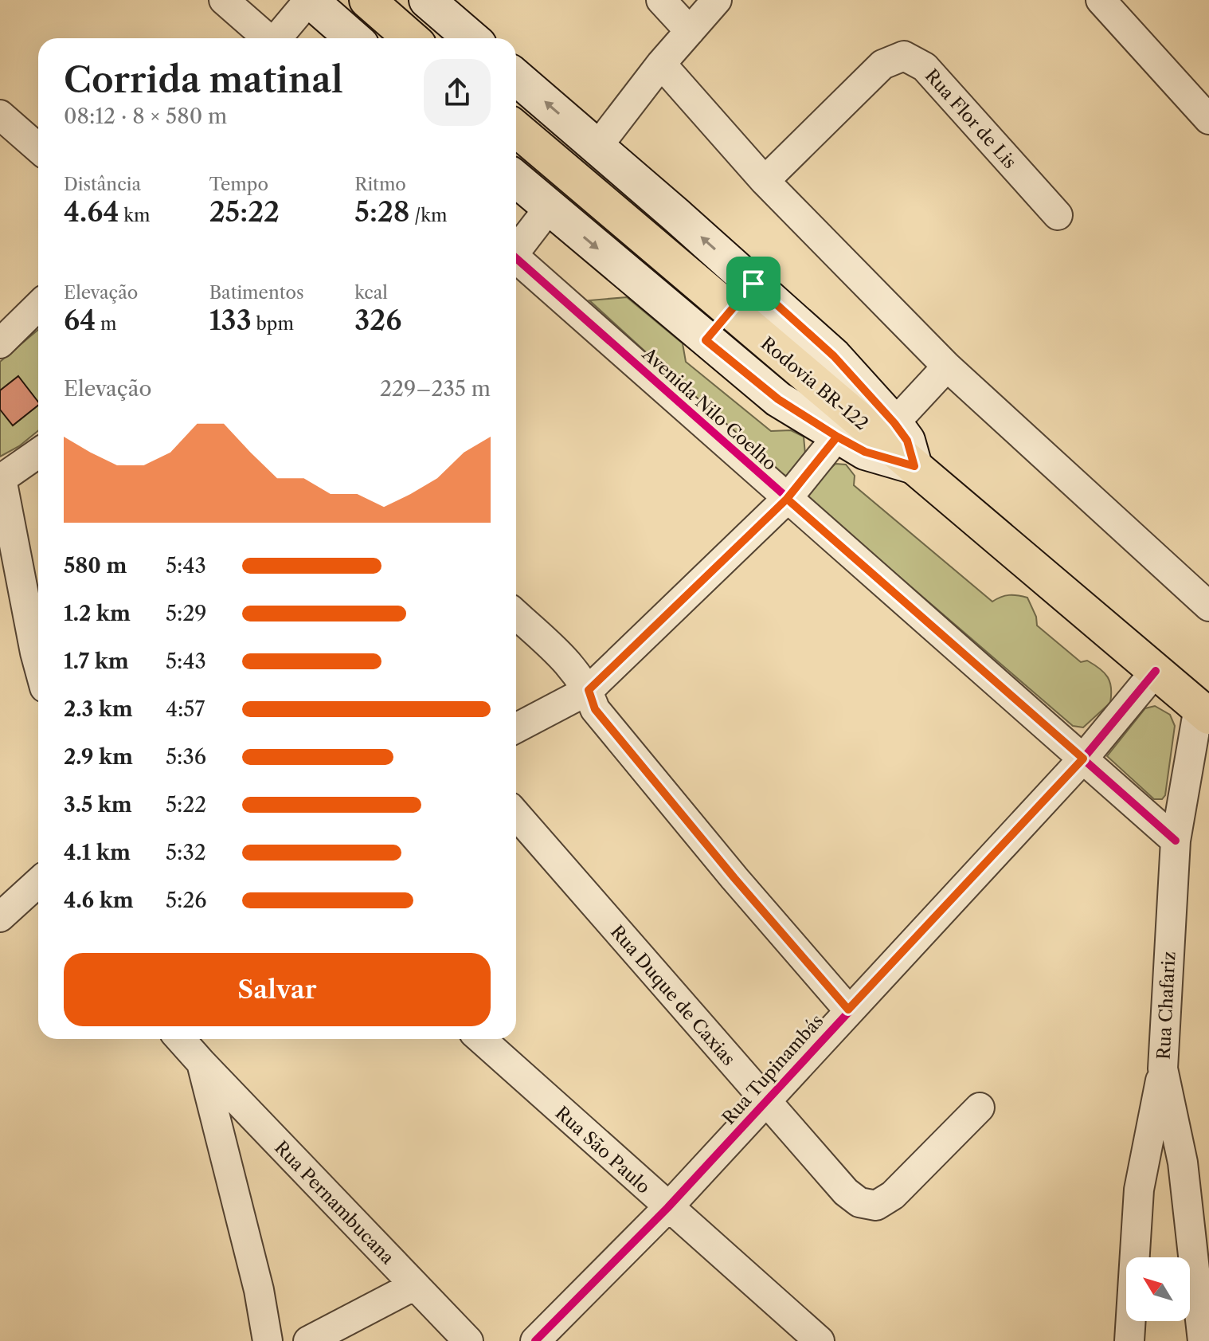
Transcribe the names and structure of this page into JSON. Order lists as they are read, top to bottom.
{
  "streets": {
    "highway": ["Rodovia BR-122"],
    "street": [
      "Rua Flor de Lis",
      "Avenida Nilo Coelho",
      "Rua Duque de Caxias",
      "Rua Chafariz",
      "Rua Tupinambás",
      "Rua São Paulo",
      "Rua Pernambucana"
    ]
  },
  "crossings": [
    ["Rodovia BR-122", "Rua Chafariz"],
    ["Rodovia BR-122", "Rua Tupinambás"],
    ["Avenida Nilo Coelho", "Rua Chafariz"],
    ["Avenida Nilo Coelho", "Rua Tupinambás"],
    ["Rua Duque de Caxias", "Rua Tupinambás"],
    ["Rua Tupinambás", "Rua São Paulo"]
  ],
  "north": "top left",
  "page": {
    "heading": ["Corrida matinal", "08:12 · 8 × 580 m"],
    "stats": [
      ["Distância", "4.64 km"],
      ["Tempo", "25:22"],
      ["Ritmo", "5:28 /km"],
      ["Elevação", "64 m"],
      ["Batimentos", "133 bpm"],
      ["kcal", "326"]
    ],
    "chart": ["Elevação", "229–235 m"],
    "list": [
      {
        "name": "580 m",
        "note": "5:43"
      },
      {
        "name": "1.2 km",
        "note": "5:29"
      },
      {
        "name": "1.7 km",
        "note": "5:43"
      },
      {
        "name": "2.3 km",
        "note": "4:57"
      },
      {
        "name": "2.9 km",
        "note": "5:36"
      },
      {
        "name": "3.5 km",
        "note": "5:22"
      },
      {
        "name": "4.1 km",
        "note": "5:32"
      },
      {
        "name": "4.6 km",
        "note": "5:26"
      }
    ],
    "buttons": "Salvar"
  }
}
